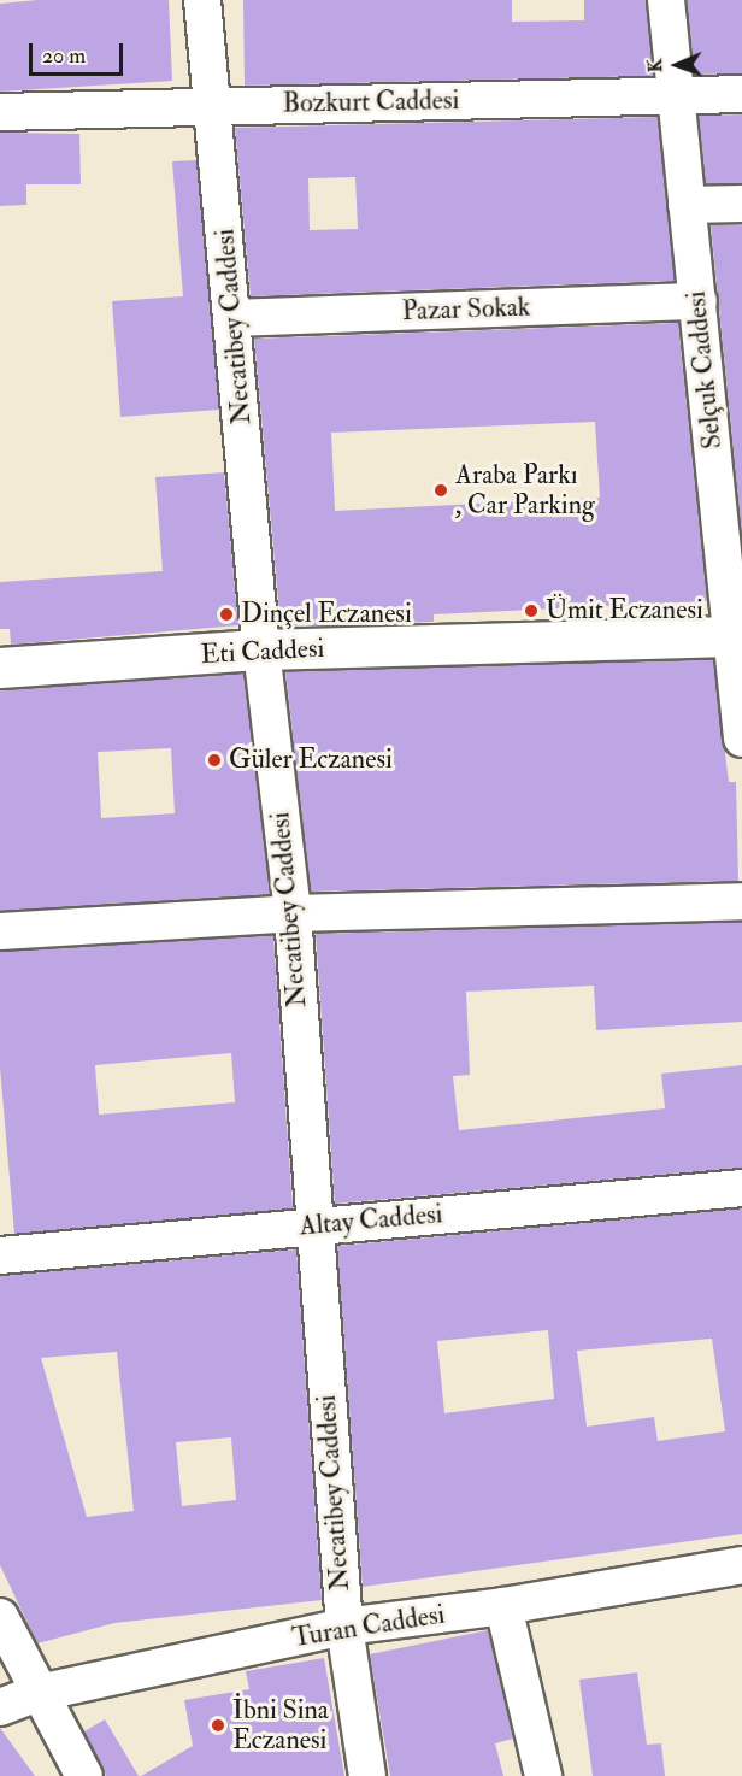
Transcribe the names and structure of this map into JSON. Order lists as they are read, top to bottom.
{
  "streets": {
    "street": [
      "Bozkurt Caddesi",
      "Pazar Sokak",
      "Necatibey Caddesi",
      "Selçuk Caddesi",
      "Eti Caddesi",
      "Altay Caddesi",
      "Turan Caddesi"
    ]
  },
  "crossings": [
    ["Bozkurt Caddesi", "Necatibey Caddesi"],
    ["Bozkurt Caddesi", "Selçuk Caddesi"],
    ["Pazar Sokak", "Necatibey Caddesi"],
    ["Pazar Sokak", "Selçuk Caddesi"],
    ["Necatibey Caddesi", "Eti Caddesi"],
    ["Necatibey Caddesi", "Altay Caddesi"],
    ["Necatibey Caddesi", "Turan Caddesi"],
    ["Selçuk Caddesi", "Eti Caddesi"]
  ],
  "places": [
    "Araba Parkı , Car Parking",
    "Ümit Eczanesi",
    "Dinçel Eczanesi",
    "Güler Eczanesi",
    "İbni Sina Eczanesi"
  ],
  "scale_bar": "20 m",
  "north": "left"
}
